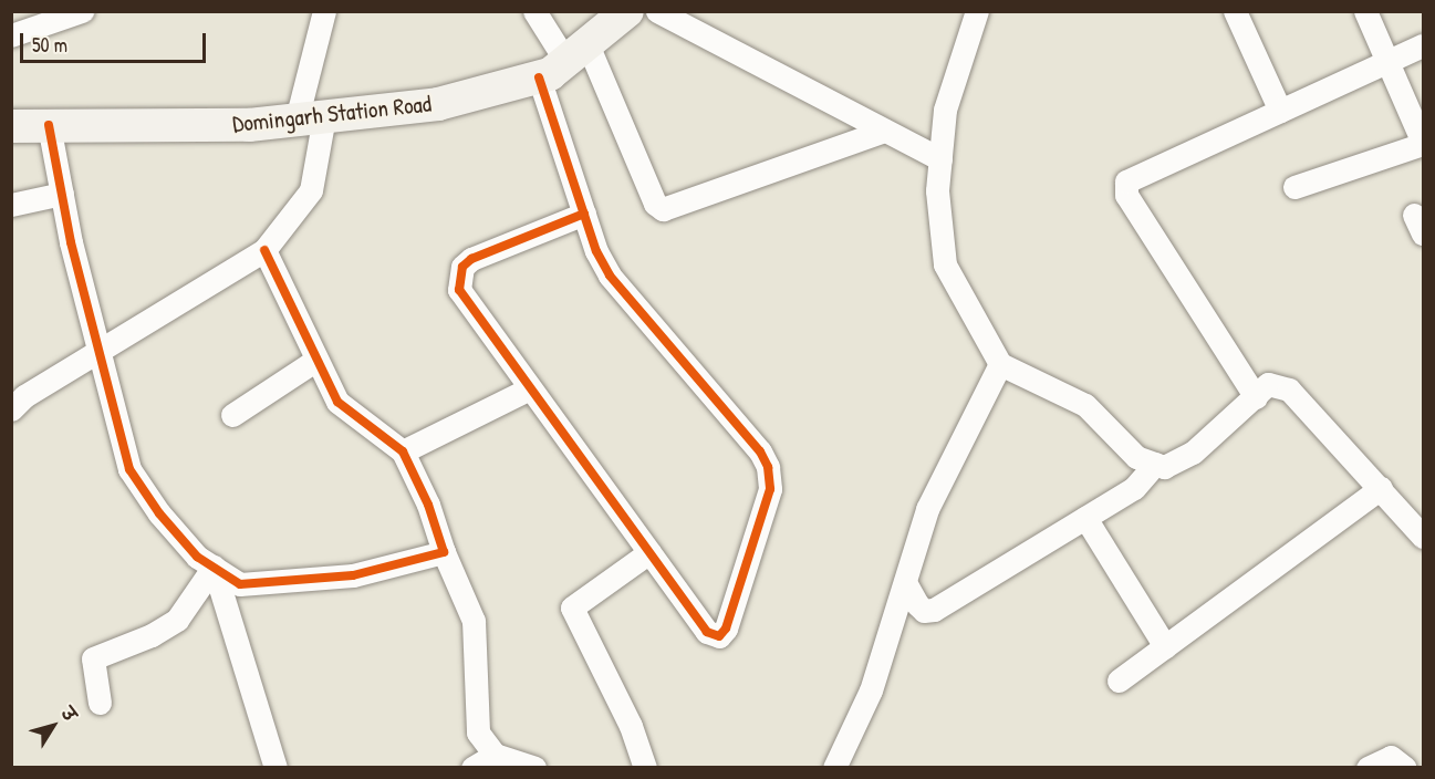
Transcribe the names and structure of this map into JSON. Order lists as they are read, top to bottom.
{
  "streets": {
    "street": ["Domingarh Station Road"]
  },
  "scale_bar": "50 m",
  "north": "top right"
}
